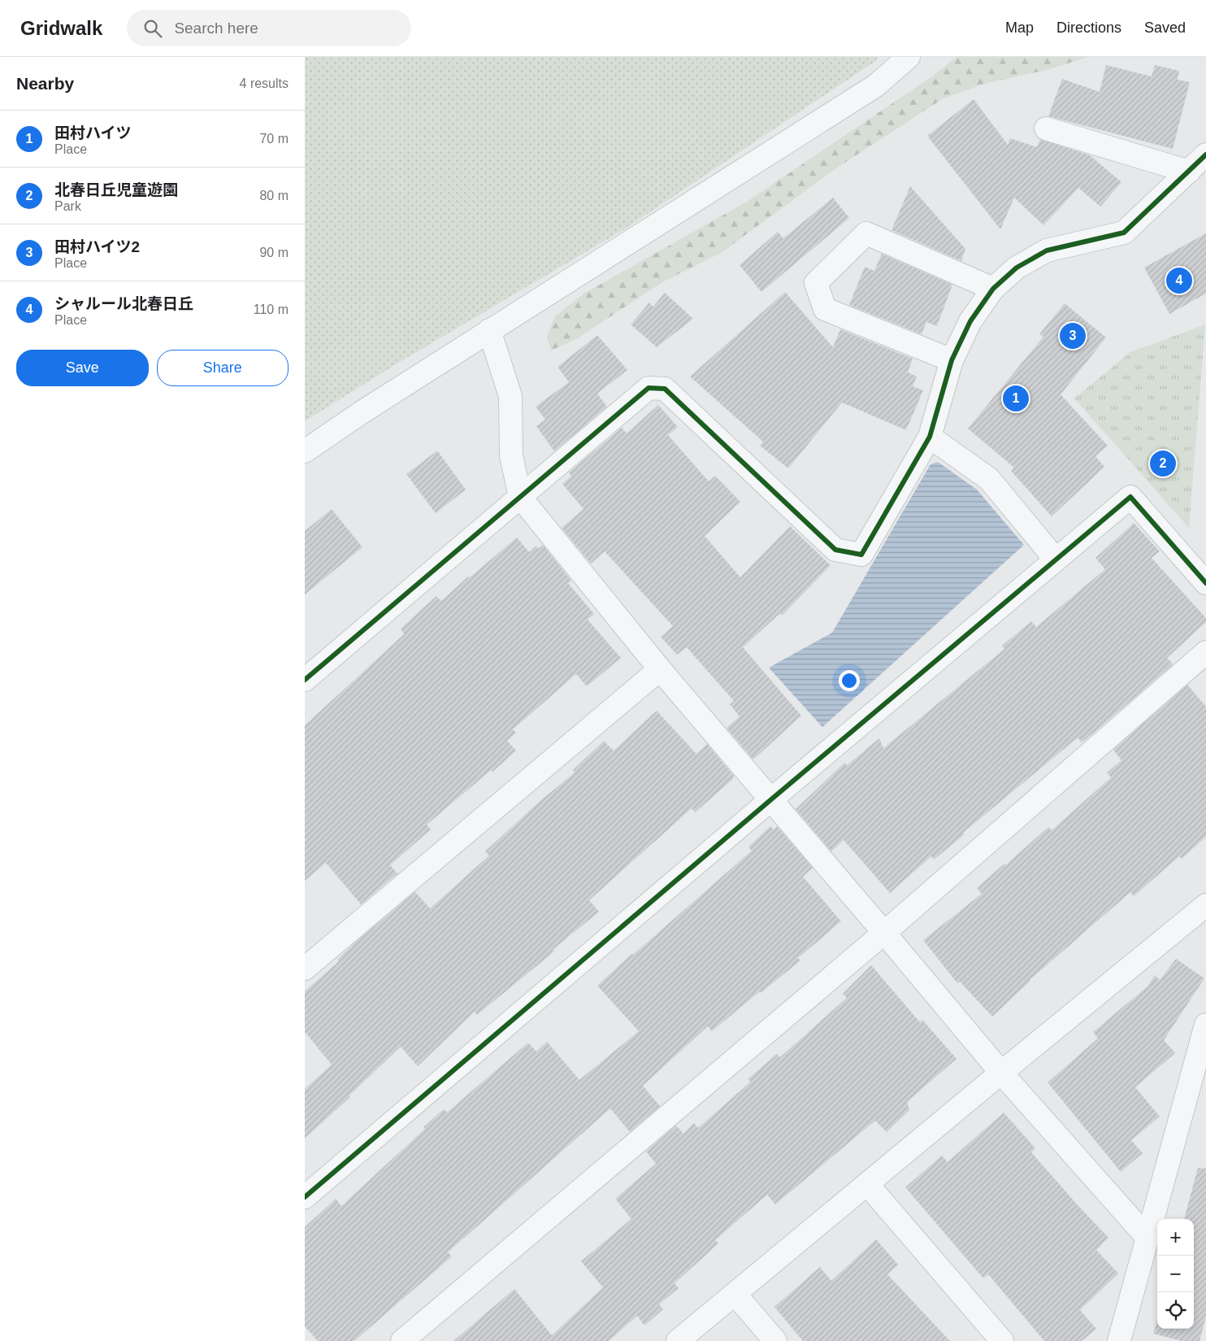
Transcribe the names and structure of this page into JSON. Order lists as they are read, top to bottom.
{
  "page": {
    "header": "Gridwalk",
    "search": "Search here",
    "nav": ["Map", "Directions", "Saved"],
    "heading": ["Nearby", "4 results"],
    "list": [
      {
        "mark": "1",
        "name": "田村ハイツ",
        "note": "Place",
        "value": "70 m"
      },
      {
        "mark": "2",
        "name": "北春日丘児童遊園",
        "note": "Park",
        "value": "80 m"
      },
      {
        "mark": "3",
        "name": "田村ハイツ2",
        "note": "Place",
        "value": "90 m"
      },
      {
        "mark": "4",
        "name": "シャルール北春日丘",
        "note": "Place",
        "value": "110 m"
      }
    ],
    "pins": [
      "4",
      "3",
      "1",
      "2"
    ],
    "buttons": ["Save", "Share"],
    "map_buttons": ["+", "−"]
  }
}
